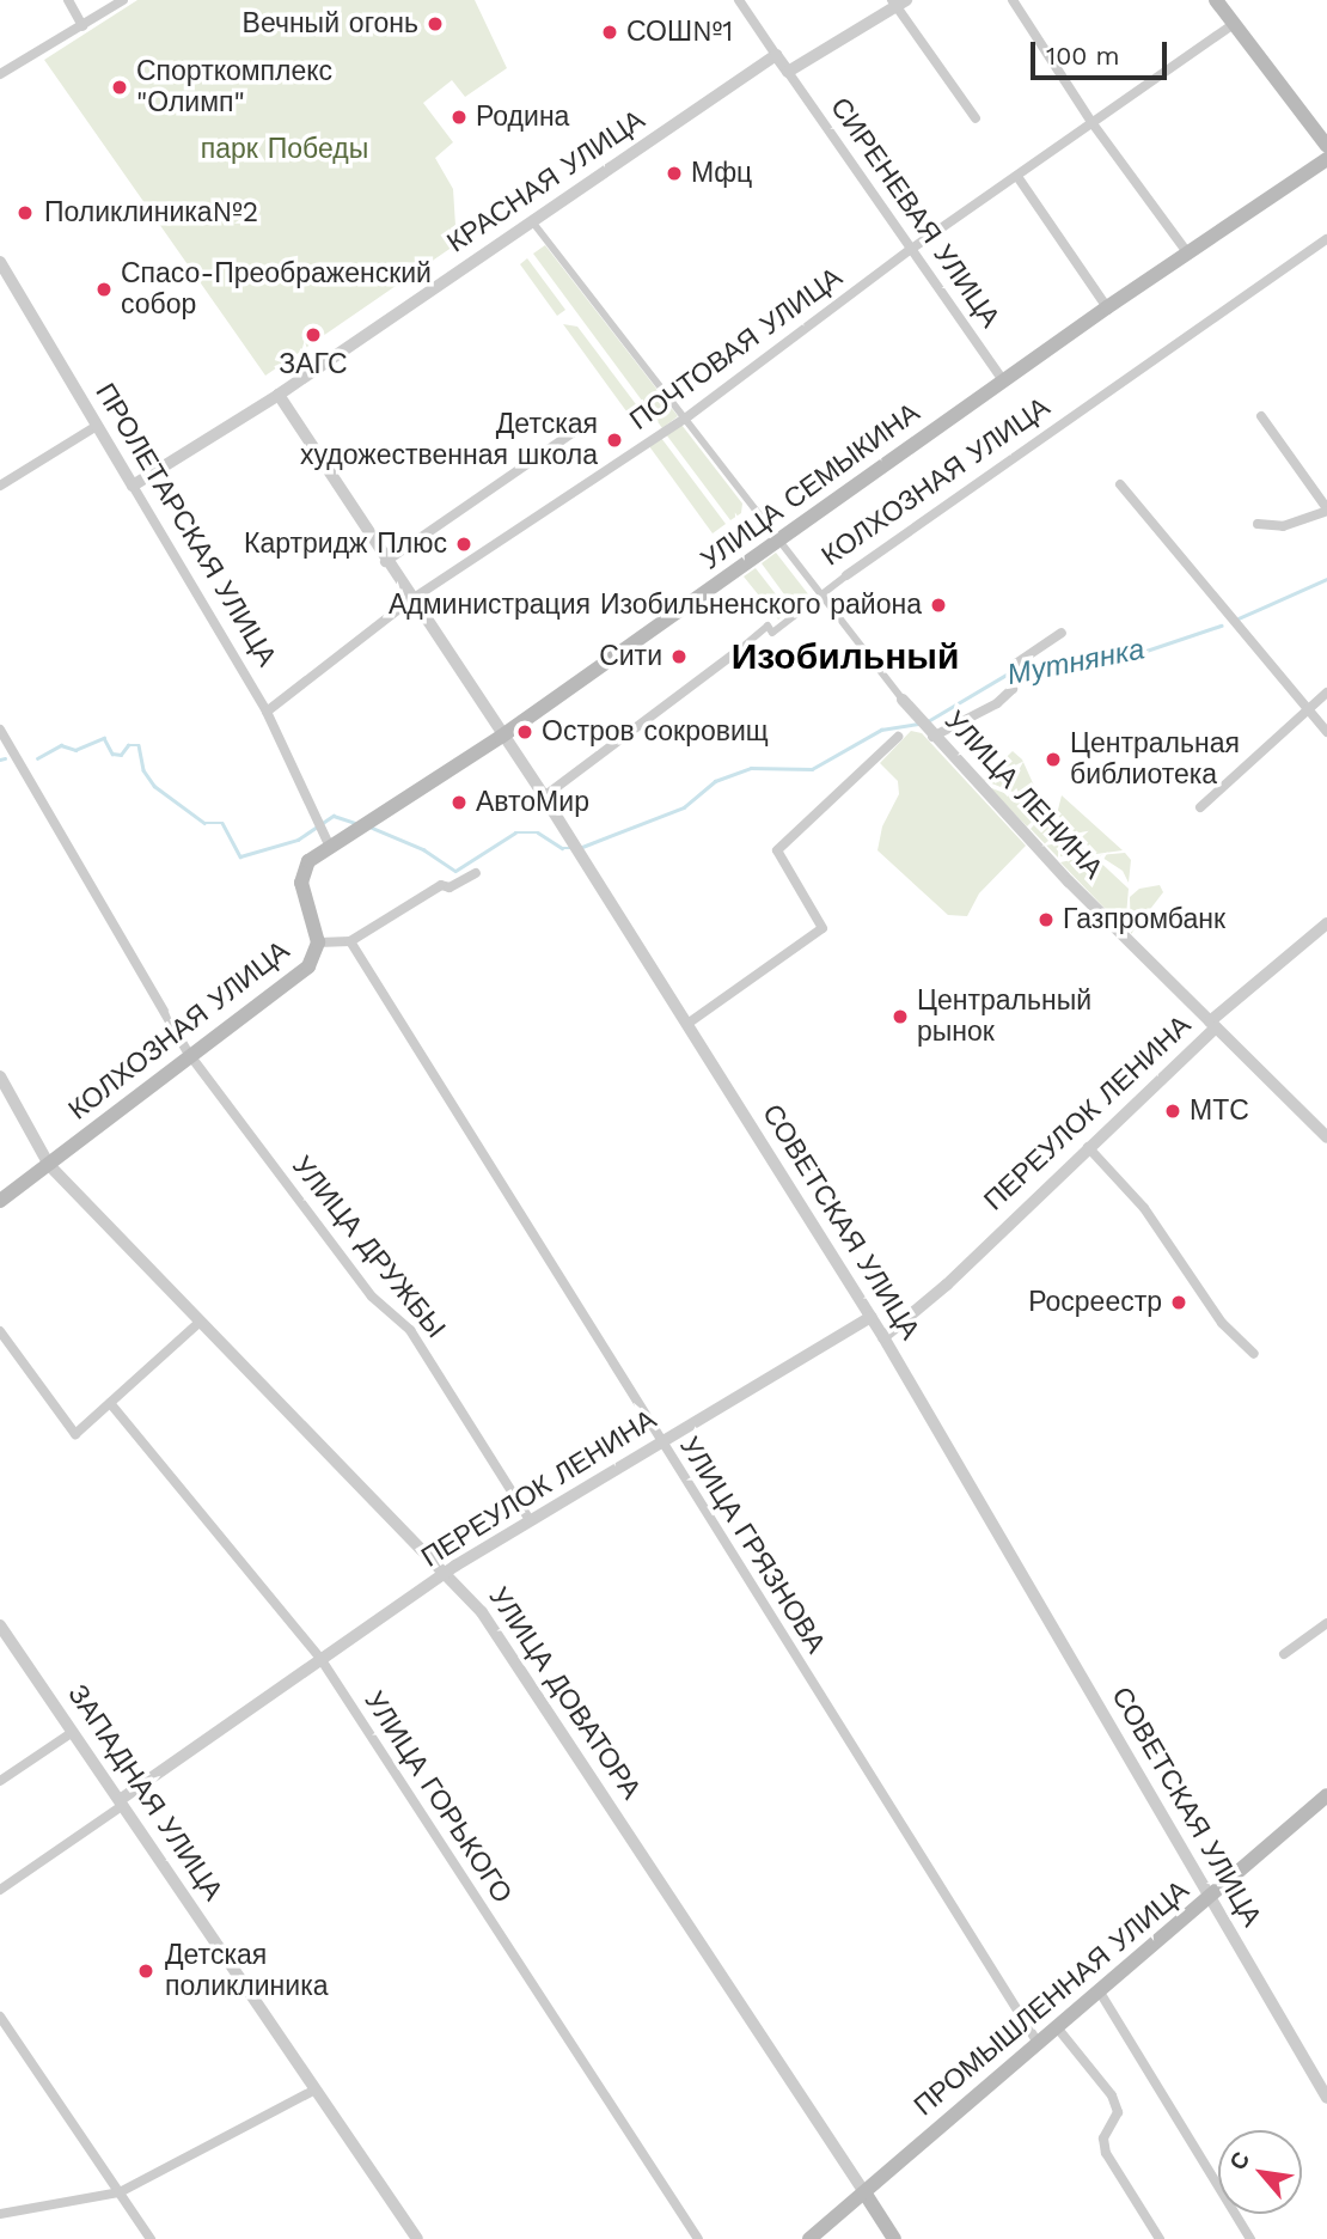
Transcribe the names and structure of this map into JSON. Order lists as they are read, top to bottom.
{
  "streets": {
    "main road": [
      "КОЛХОЗНАЯ УЛИЦА",
      "УЛИЦА СЕМЫКИНА",
      "УЛИЦА ДОВАТОРА",
      "ПРОМЫШЛЕННАЯ УЛИЦА"
    ],
    "street": [
      "КРАСНАЯ УЛИЦА",
      "СИРЕНЕВАЯ УЛИЦА",
      "ПОЧТОВАЯ УЛИЦА",
      "ПРОЛЕТАРСКАЯ УЛИЦА",
      "УЛИЦА ЛЕНИНА",
      "ПЕРЕУЛОК ЛЕНИНА",
      "СОВЕТСКАЯ УЛИЦА",
      "УЛИЦА ДРУЖБЫ",
      "УЛИЦА ГРЯЗНОВА",
      "ЗАПАДНАЯ УЛИЦА",
      "УЛИЦА ГОРЬКОГО"
    ]
  },
  "crossings": [
    ["КРАСНАЯ УЛИЦА", "ПРОЛЕТАРСКАЯ УЛИЦА"],
    ["КРАСНАЯ УЛИЦА", "УЛИЦА ЛЕНИНА"],
    ["КРАСНАЯ УЛИЦА", "СОВЕТСКАЯ УЛИЦА"],
    ["СИРЕНЕВАЯ УЛИЦА", "ПОЧТОВАЯ УЛИЦА"],
    ["СИРЕНЕВАЯ УЛИЦА", "УЛИЦА СЕМЫКИНА"],
    ["ПОЧТОВАЯ УЛИЦА", "ПРОЛЕТАРСКАЯ УЛИЦА"],
    ["ПОЧТОВАЯ УЛИЦА", "УЛИЦА ЛЕНИНА"],
    ["ПОЧТОВАЯ УЛИЦА", "СОВЕТСКАЯ УЛИЦА"],
    ["КОЛХОЗНАЯ УЛИЦА", "УЛИЦА СЕМЫКИНА"],
    ["КОЛХОЗНАЯ УЛИЦА", "УЛИЦА ЛЕНИНА"],
    ["КОЛХОЗНАЯ УЛИЦА", "СОВЕТСКАЯ УЛИЦА"],
    ["КОЛХОЗНАЯ УЛИЦА", "УЛИЦА ДРУЖБЫ"],
    ["КОЛХОЗНАЯ УЛИЦА", "УЛИЦА ГРЯЗНОВА"],
    ["КОЛХОЗНАЯ УЛИЦА", "УЛИЦА ДОВАТОРА"],
    ["УЛИЦА СЕМЫКИНА", "ПРОЛЕТАРСКАЯ УЛИЦА"],
    ["УЛИЦА СЕМЫКИНА", "УЛИЦА ЛЕНИНА"],
    ["УЛИЦА СЕМЫКИНА", "СОВЕТСКАЯ УЛИЦА"],
    ["УЛИЦА ЛЕНИНА", "ПЕРЕУЛОК ЛЕНИНА"],
    ["ПЕРЕУЛОК ЛЕНИНА", "СОВЕТСКАЯ УЛИЦА"],
    ["ПЕРЕУЛОК ЛЕНИНА", "УЛИЦА ДРУЖБЫ"],
    ["ПЕРЕУЛОК ЛЕНИНА", "УЛИЦА ГРЯЗНОВА"],
    ["ПЕРЕУЛОК ЛЕНИНА", "УЛИЦА ДОВАТОРА"],
    ["ПЕРЕУЛОК ЛЕНИНА", "ЗАПАДНАЯ УЛИЦА"],
    ["ПЕРЕУЛОК ЛЕНИНА", "УЛИЦА ГОРЬКОГО"],
    ["СОВЕТСКАЯ УЛИЦА", "ПРОМЫШЛЕННАЯ УЛИЦА"],
    ["УЛИЦА ГРЯЗНОВА", "ПРОМЫШЛЕННАЯ УЛИЦА"],
    ["УЛИЦА ДОВАТОРА", "ПРОМЫШЛЕННАЯ УЛИЦА"]
  ],
  "districts": ["Изобильный"],
  "water": ["Мутнянка"],
  "parks": ["парк Победы"],
  "places": [
    "Вечный огонь",
    "СОШ№1",
    "Спорткомплекс \"Олимп\"",
    "Родина",
    "Мфц",
    "Поликлиника№2",
    "Спасо-Преображенский собор",
    "ЗАГС",
    "Детская художественная школа",
    "Картридж Плюс",
    "Администрация Изобильненского района",
    "Сити",
    "Остров сокровищ",
    "Центральная библиотека",
    "АвтоМир",
    "Газпромбанк",
    "Центральный рынок",
    "МТС",
    "Росреестр",
    "Детская поликлиника"
  ],
  "scale_bar": "100 m",
  "north": "top left"
}
